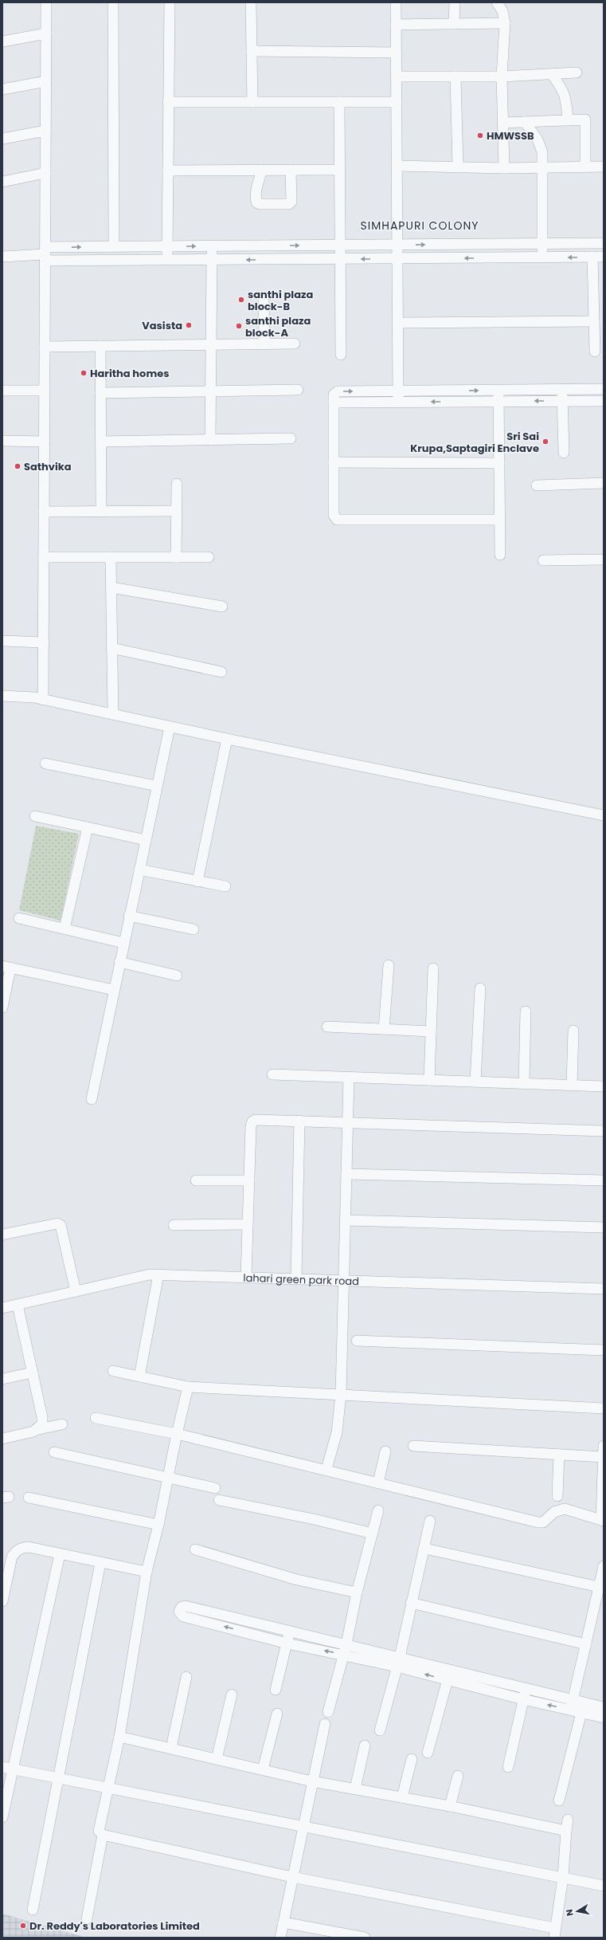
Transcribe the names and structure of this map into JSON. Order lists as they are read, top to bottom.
{
  "streets": {
    "street": ["lahari green park road"]
  },
  "districts": ["SIMHAPURI COLONY"],
  "places": [
    "HMWSSB",
    "santhi plaza block-B",
    "Vasista",
    "santhi plaza block-A",
    "Haritha homes",
    "Sri Sai Krupa,Saptagiri Enclave",
    "Sathvika",
    "Dr. Reddy's Laboratories Limited"
  ],
  "north": "left"
}
